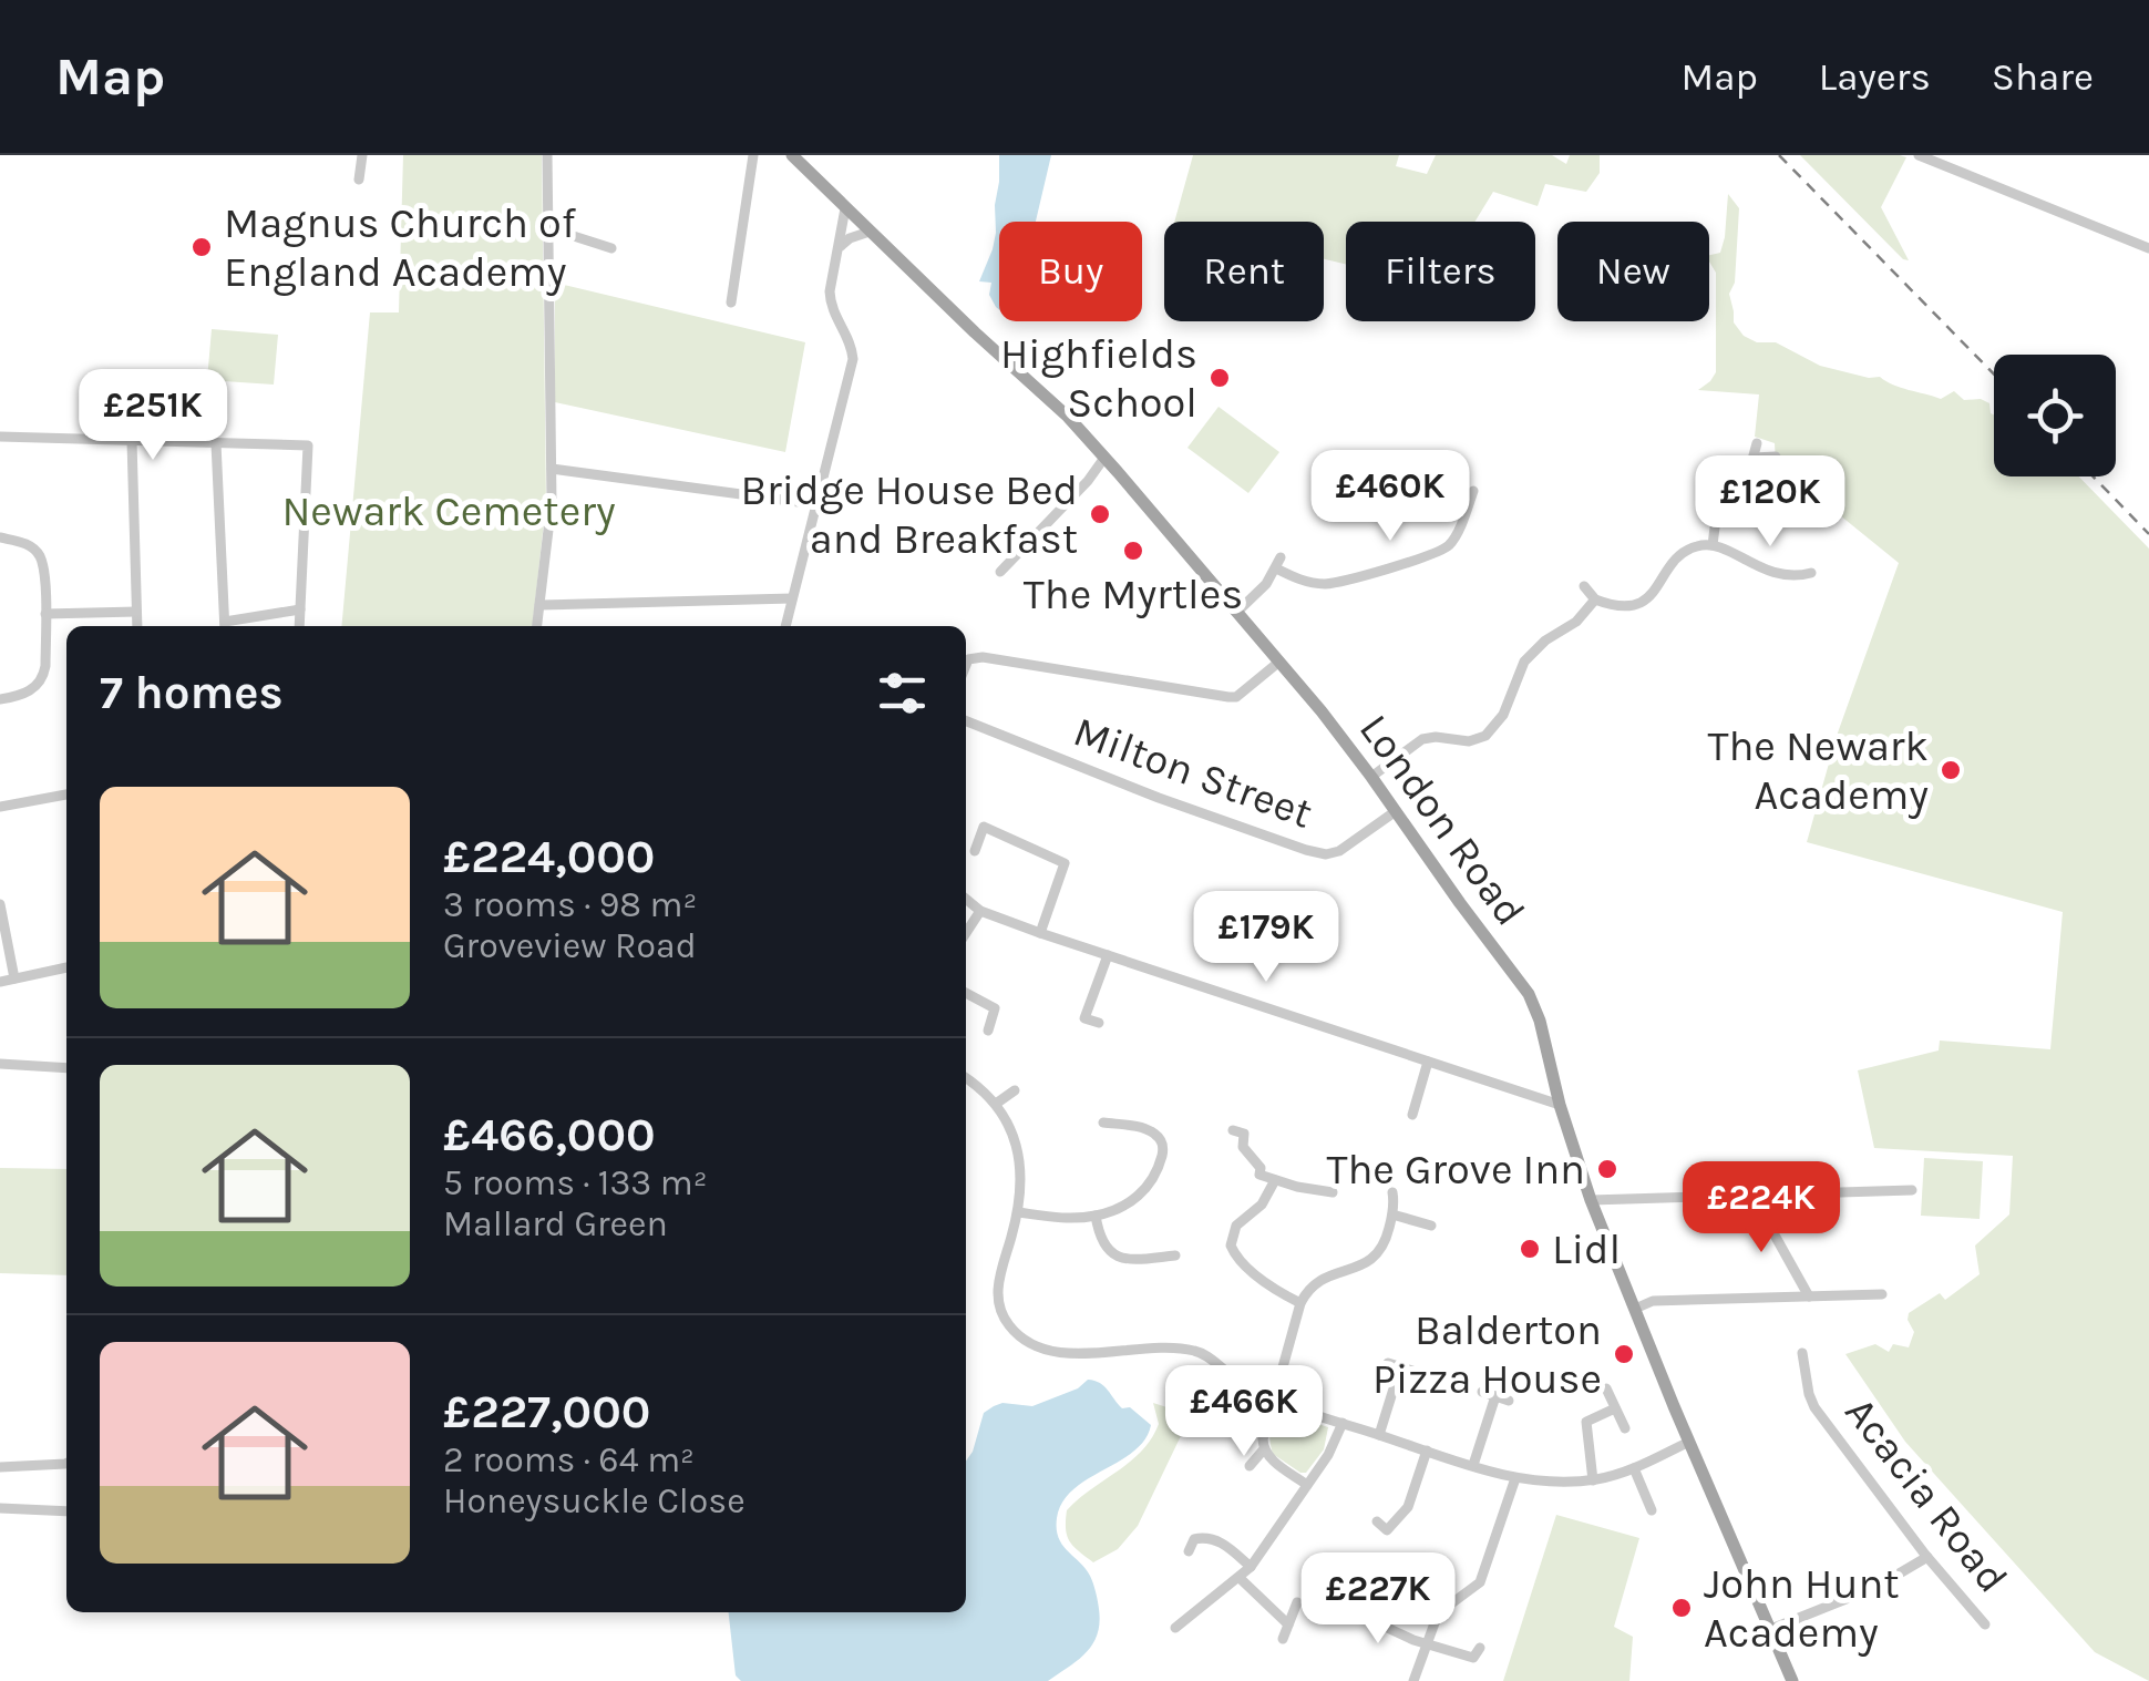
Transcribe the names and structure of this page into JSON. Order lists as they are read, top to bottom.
{
  "streets": {
    "main road": ["London Road"],
    "street": ["Milton Street", "Acacia Road"]
  },
  "crossings": [
    ["Milton Street", "London Road"]
  ],
  "parks": ["Newark Cemetery"],
  "places": [
    "Magnus Church of England Academy",
    "Highfields School",
    "Bridge House Bed and Breakfast",
    "The Myrtles",
    "The Newark Academy",
    "The Grove Inn",
    "Lidl",
    "Balderton Pizza House",
    "John Hunt Academy"
  ],
  "page": {
    "header": "Map",
    "nav": ["Map", "Layers", "Share"],
    "chip": [
      "Buy",
      "Rent",
      "Filters",
      "New"
    ],
    "price": [
      "£251K",
      "£460K",
      "£120K",
      "£179K",
      "£224K",
      "£466K",
      "£227K"
    ],
    "heading": "7 homes",
    "list": [
      {
        "name": "£224,000",
        "note": "3 rooms · 98 m² · Groveview Road"
      },
      {
        "name": "£466,000",
        "note": "5 rooms · 133 m² · Mallard Green"
      },
      {
        "name": "£227,000",
        "note": "2 rooms · 64 m² · Honeysuckle Close"
      }
    ]
  }
}
